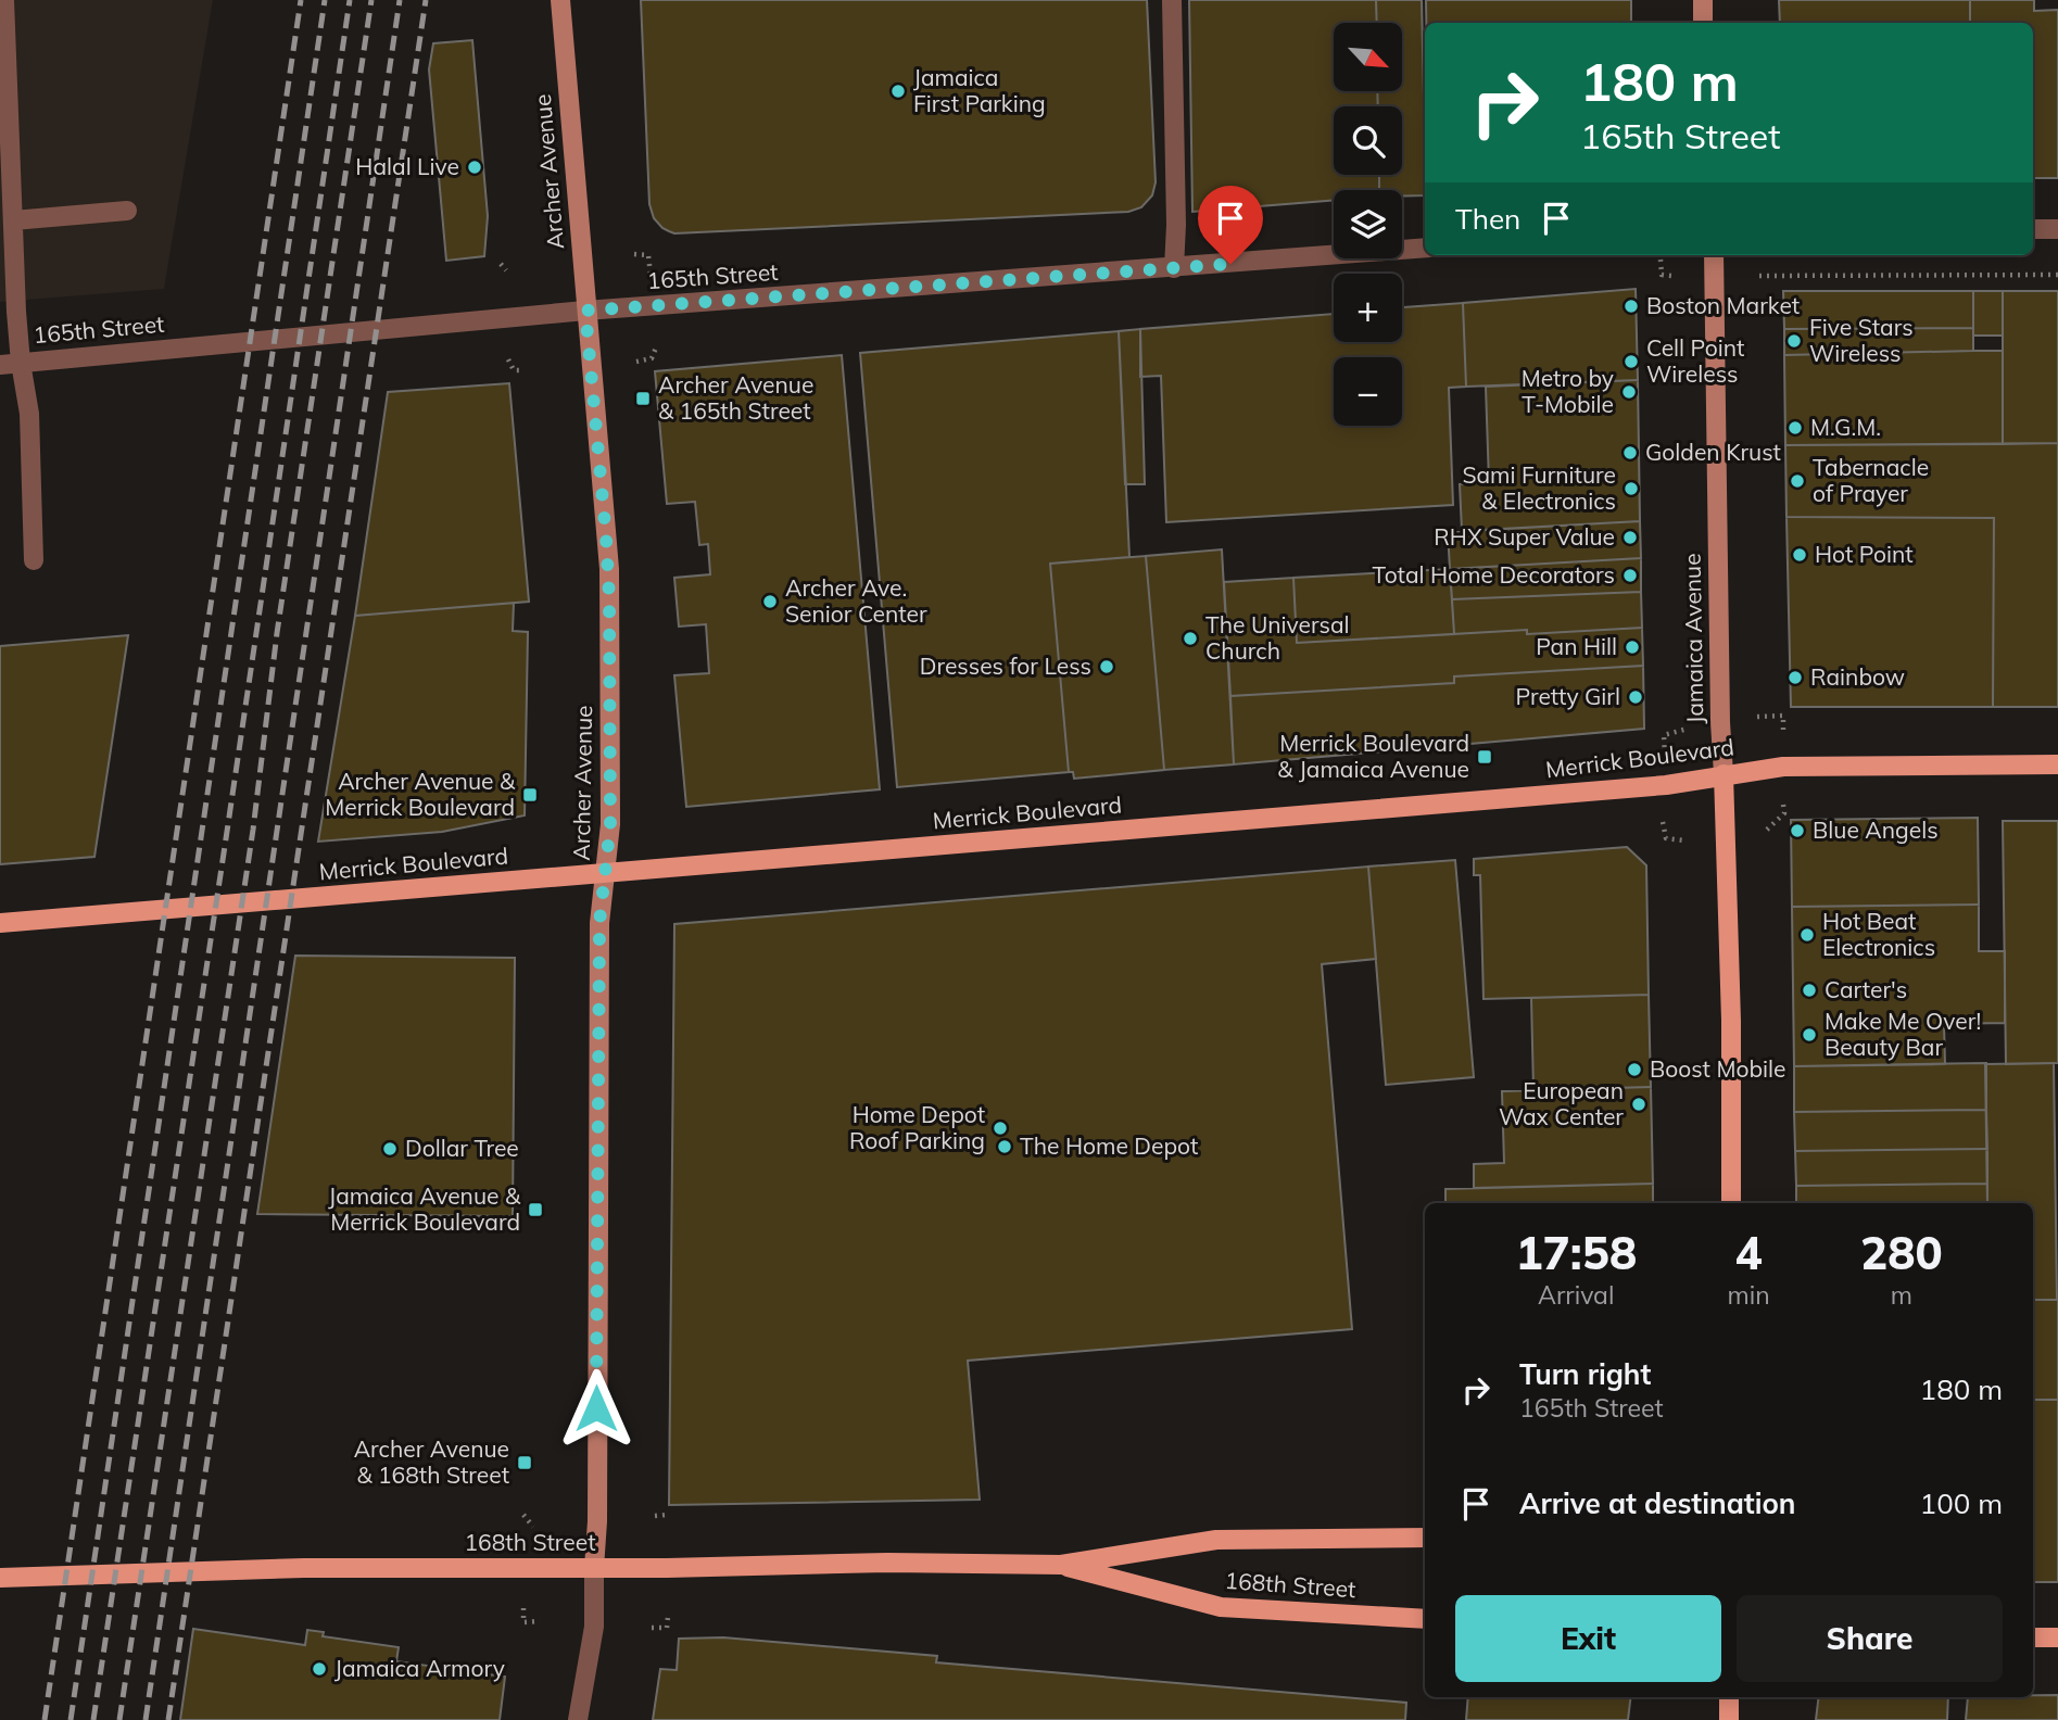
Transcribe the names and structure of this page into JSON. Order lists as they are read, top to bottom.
{
  "streets": {
    "main road": ["Jamaica Avenue", "Merrick Boulevard", "168th Street"],
    "street": ["Archer Avenue", "165th Street"]
  },
  "crossings": [
    ["Archer Avenue", "165th Street"],
    ["Archer Avenue", "Merrick Boulevard"],
    ["Archer Avenue", "168th Street"],
    ["Jamaica Avenue", "Merrick Boulevard"]
  ],
  "places": {
    "other": [
      "Jamaica First Parking",
      "Halal Live",
      "Boston Market",
      "Five Stars Wireless",
      "Cell Point Wireless",
      "Metro by T-Mobile",
      "M.G.M.",
      "Golden Krust",
      "Tabernacle of Prayer",
      "Sami Furniture & Electronics",
      "RHX Super Value",
      "Hot Point",
      "Total Home Decorators",
      "Archer Ave. Senior Center",
      "The Universal Church",
      "Pan Hill",
      "Dresses for Less",
      "Rainbow",
      "Pretty Girl",
      "Blue Angels",
      "Hot Beat Electronics",
      "Carter's",
      "Make Me Over! Beauty Bar",
      "Boost Mobile",
      "European Wax Center",
      "Home Depot Roof Parking",
      "The Home Depot",
      "Dollar Tree",
      "Jamaica Armory"
    ],
    "transit": [
      "Archer Avenue & 165th Street",
      "Merrick Boulevard & Jamaica Avenue",
      "Archer Avenue & Merrick Boulevard",
      "Jamaica Avenue & Merrick Boulevard",
      "Archer Avenue & 168th Street"
    ]
  },
  "north": "bottom right",
  "page": {
    "map_buttons": ["+", "−"],
    "turn": ["180 m", "165th Street"],
    "then": "Then",
    "eta": [
      "17:58",
      "Arrival",
      "4",
      "min",
      "280",
      "m"
    ],
    "list": [
      {
        "name": "Turn right",
        "note": "165th Street",
        "value": "180 m"
      },
      {
        "name": "Arrive at destination",
        "value": "100 m"
      }
    ],
    "buttons": ["Exit", "Share"]
  }
}
